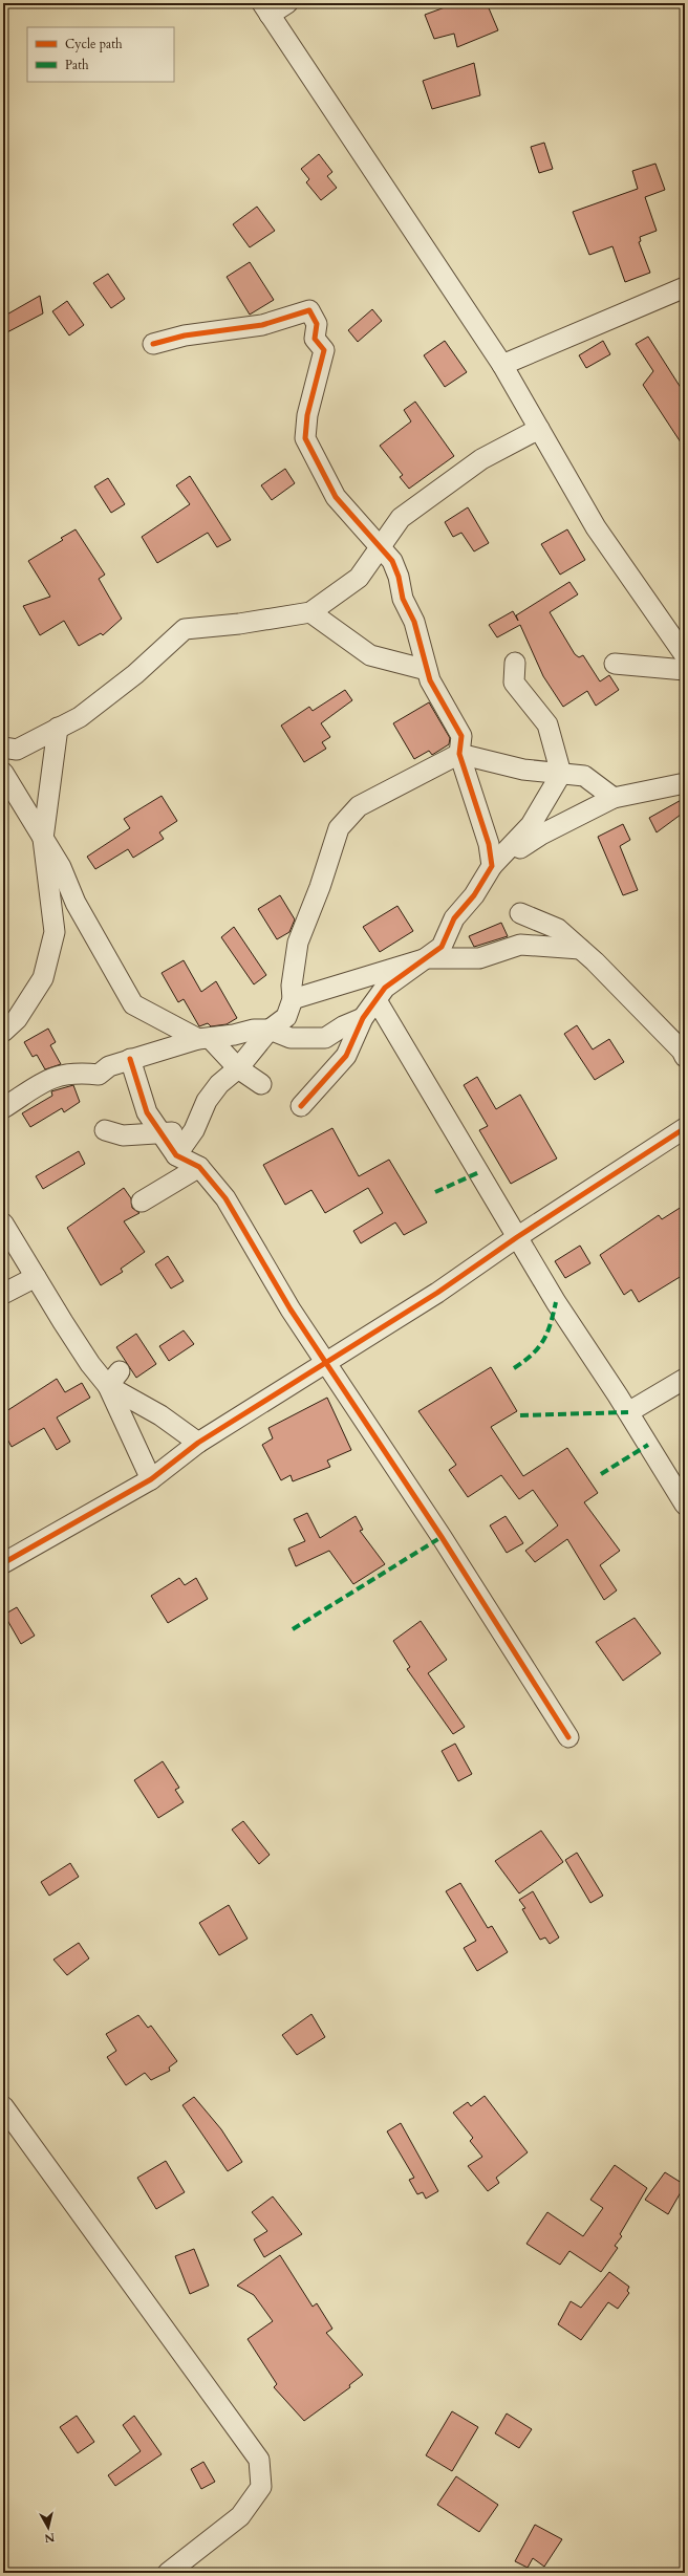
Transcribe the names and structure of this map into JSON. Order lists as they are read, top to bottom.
{
  "legend": ["Cycle path", "Path"],
  "north": "bottom"
}
